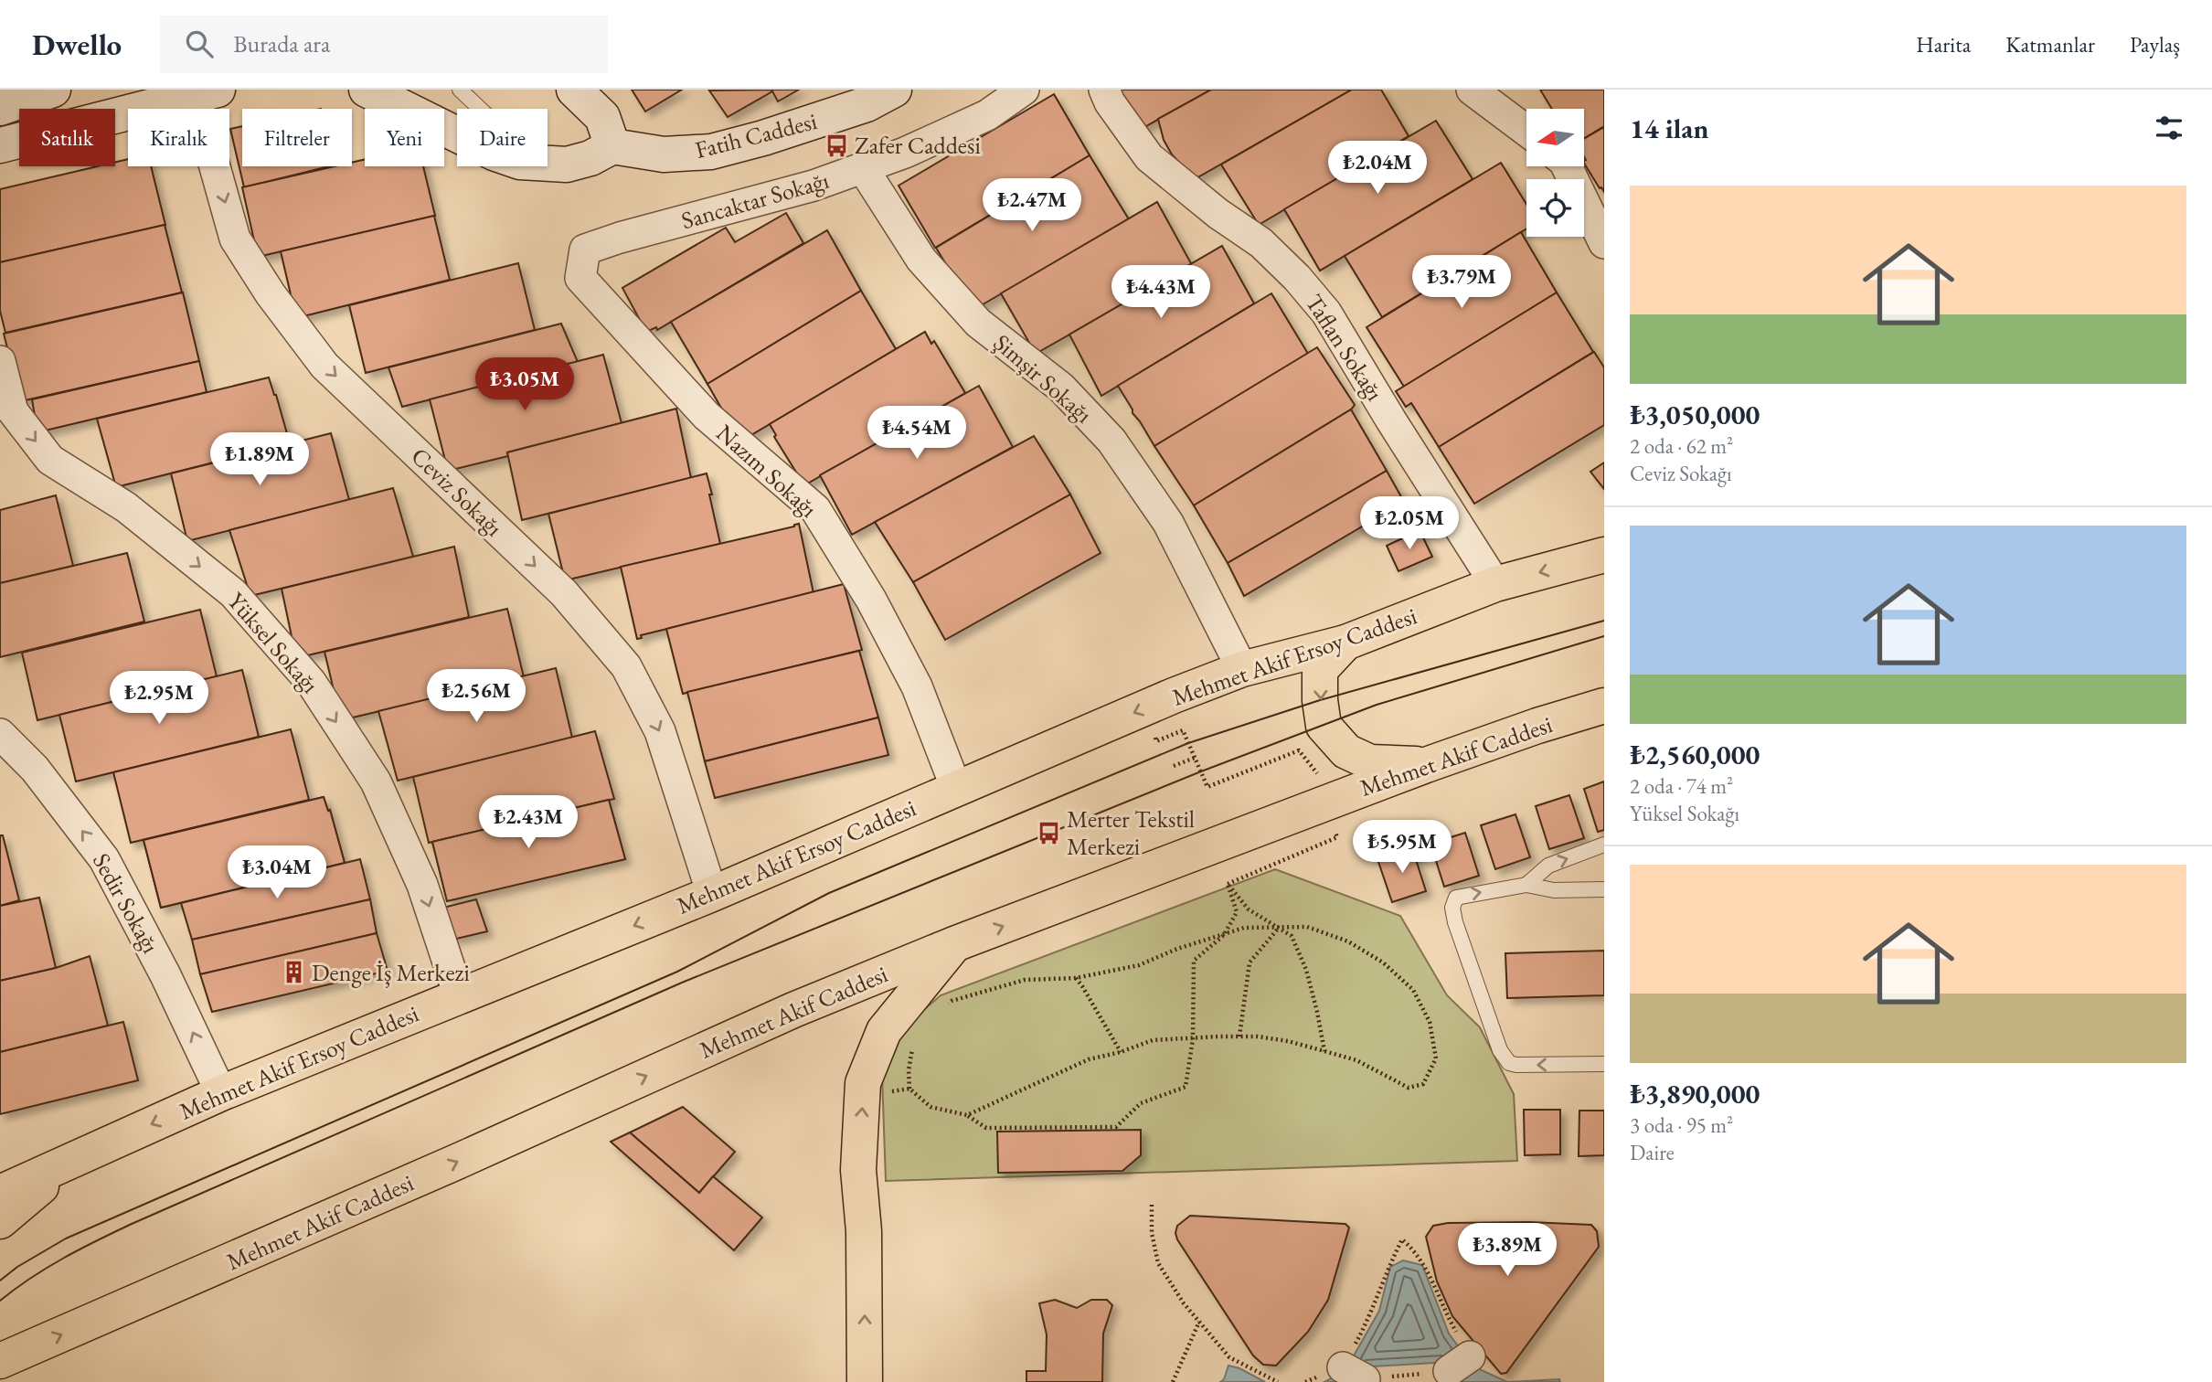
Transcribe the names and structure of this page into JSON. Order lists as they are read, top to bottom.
{
  "streets": {
    "main road": ["Fatih Caddesi", "Mehmet Akif Ersoy Caddesi", "Mehmet Akif Caddesi"],
    "street": [
      "Sancaktar Sokağı",
      "Taflan Sokağı",
      "Şimşir Sokağı",
      "Nazım Sokağı",
      "Ceviz Sokağı",
      "Yüksel Sokağı",
      "Sedir Sokağı"
    ]
  },
  "crossings": [
    ["Sancaktar Sokağı", "Şimşir Sokağı"],
    ["Sancaktar Sokağı", "Nazım Sokağı"],
    ["Taflan Sokağı", "Mehmet Akif Ersoy Caddesi"],
    ["Şimşir Sokağı", "Mehmet Akif Ersoy Caddesi"],
    ["Nazım Sokağı", "Mehmet Akif Ersoy Caddesi"],
    ["Ceviz Sokağı", "Mehmet Akif Ersoy Caddesi"],
    ["Yüksel Sokağı", "Mehmet Akif Ersoy Caddesi"],
    ["Mehmet Akif Ersoy Caddesi", "Sedir Sokağı"]
  ],
  "one_way": [
    "Ceviz Sokağı",
    "Yüksel Sokağı",
    "Mehmet Akif Ersoy Caddesi",
    "Mehmet Akif Caddesi",
    "Sedir Sokağı"
  ],
  "places": {
    "bus stop": ["Zafer Caddesi", "Merter Tekstil Merkezi"],
    "building": ["Denge İş Merkezi"]
  },
  "north": "left",
  "page": {
    "header": "Dwello",
    "search": "Burada ara",
    "nav": ["Harita", "Katmanlar", "Paylaş"],
    "heading": "14 ilan",
    "chip": [
      "Satılık",
      "Kiralık",
      "Filtreler",
      "Yeni",
      "Daire"
    ],
    "price": [
      "₺2.04M",
      "₺2.47M",
      "₺3.79M",
      "₺4.43M",
      "₺3.05M",
      "₺4.54M",
      "₺1.89M",
      "₺2.05M",
      "₺2.56M",
      "₺2.95M",
      "₺2.43M",
      "₺5.95M",
      "₺3.04M",
      "₺3.89M"
    ],
    "list": [
      {
        "name": "₺3,050,000",
        "note": "2 oda · 62 m² · Ceviz Sokağı"
      },
      {
        "name": "₺2,560,000",
        "note": "2 oda · 74 m² · Yüksel Sokağı"
      },
      {
        "name": "₺3,890,000",
        "note": "3 oda · 95 m² · Daire"
      }
    ]
  }
}
